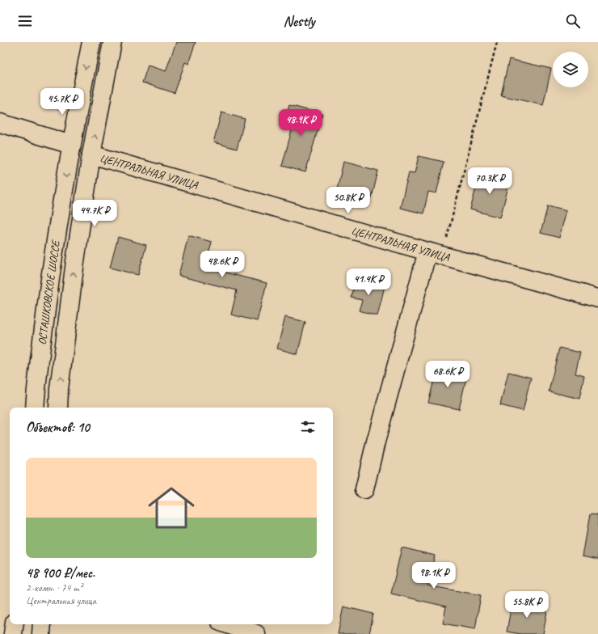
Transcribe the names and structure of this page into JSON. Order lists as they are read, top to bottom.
{
  "streets": {
    "main road": ["ЦЕНТРАЛЬНАЯ УЛИЦА", "ОСТАШКОВСКОЕ ШОССЕ"]
  },
  "crossings": [
    ["ЦЕНТРАЛЬНАЯ УЛИЦА", "ОСТАШКОВСКОЕ ШОССЕ"]
  ],
  "page": {
    "header": "Nestly",
    "price": [
      "45.7K ₽",
      "48.9K ₽",
      "70.3K ₽",
      "50.8K ₽",
      "44.7K ₽",
      "48.6K ₽",
      "41.4K ₽",
      "68.6K ₽",
      "98.1K ₽",
      "55.8K ₽"
    ],
    "heading": "Объектов: 10",
    "list": [
      {
        "name": "48 900 ₽/мес.",
        "note": "2-комн. · 74 m² · Центральная улица"
      }
    ]
  }
}
